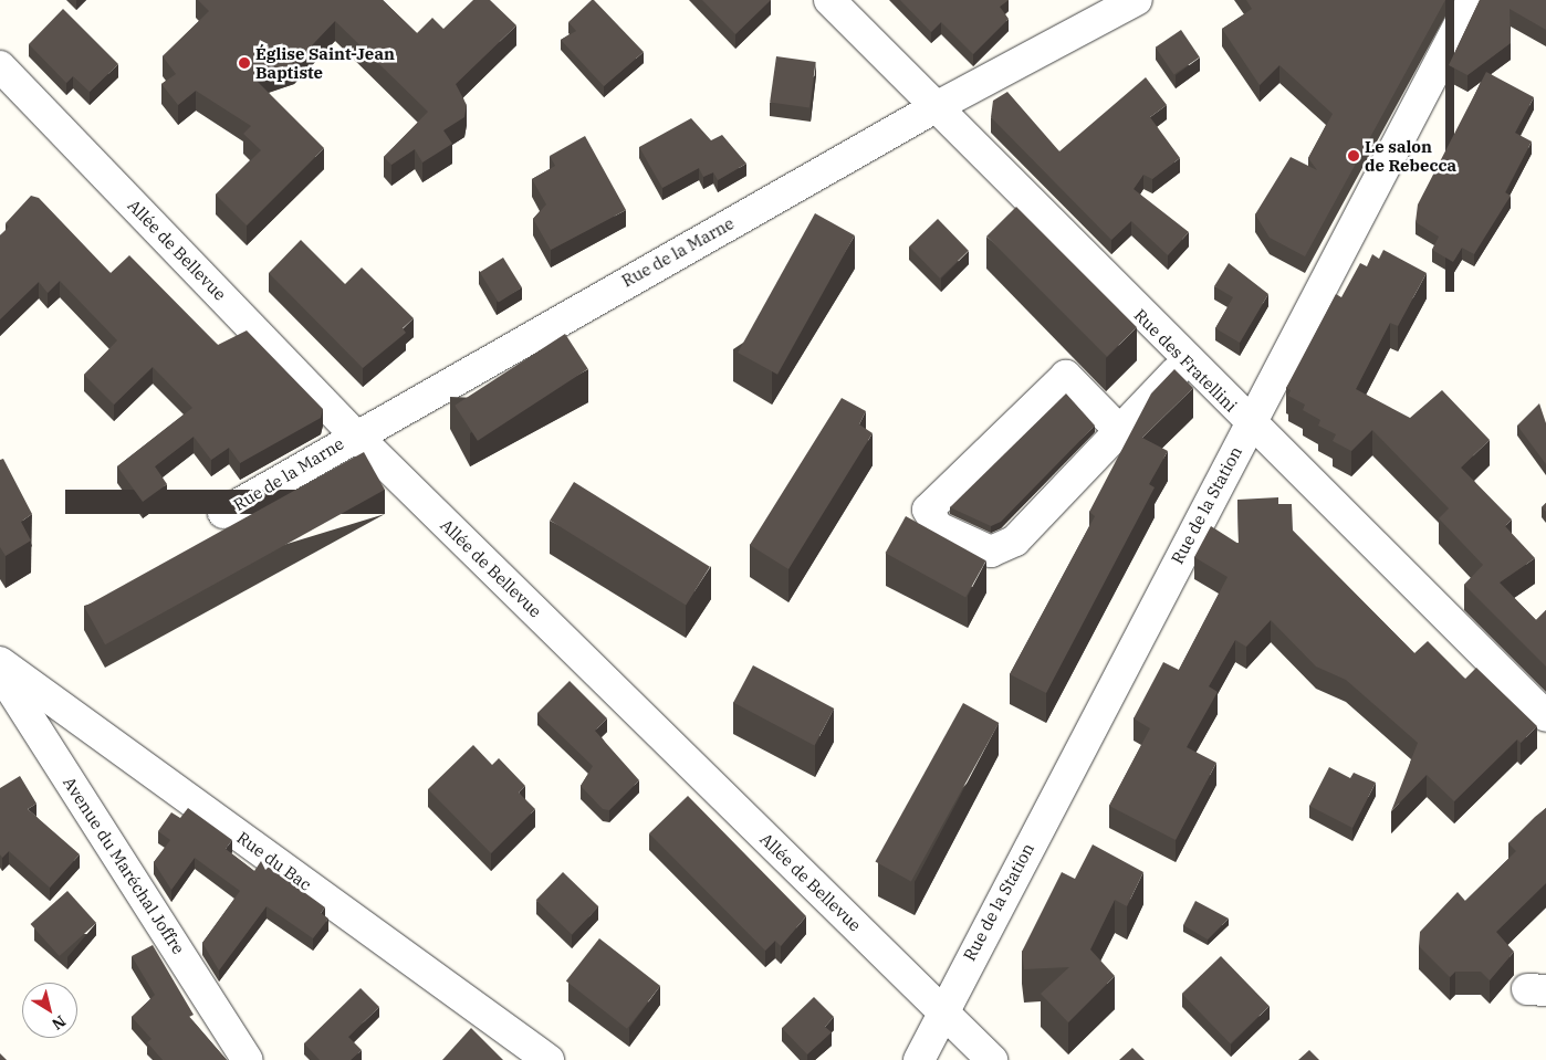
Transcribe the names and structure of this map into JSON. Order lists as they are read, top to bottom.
{
  "streets": {
    "street": [
      "Allée de Bellevue",
      "Rue de la Marne",
      "Rue des Fratellini",
      "Rue de la Station",
      "Rue du Bac",
      "Avenue du Maréchal Joffre"
    ]
  },
  "crossings": [
    ["Allée de Bellevue", "Rue de la Marne"],
    ["Allée de Bellevue", "Rue de la Station"],
    ["Rue de la Marne", "Rue des Fratellini"],
    ["Rue des Fratellini", "Rue de la Station"]
  ],
  "places": ["Église Saint-Jean Baptiste", "Le salon de Rebecca"],
  "north": "bottom right"
}
